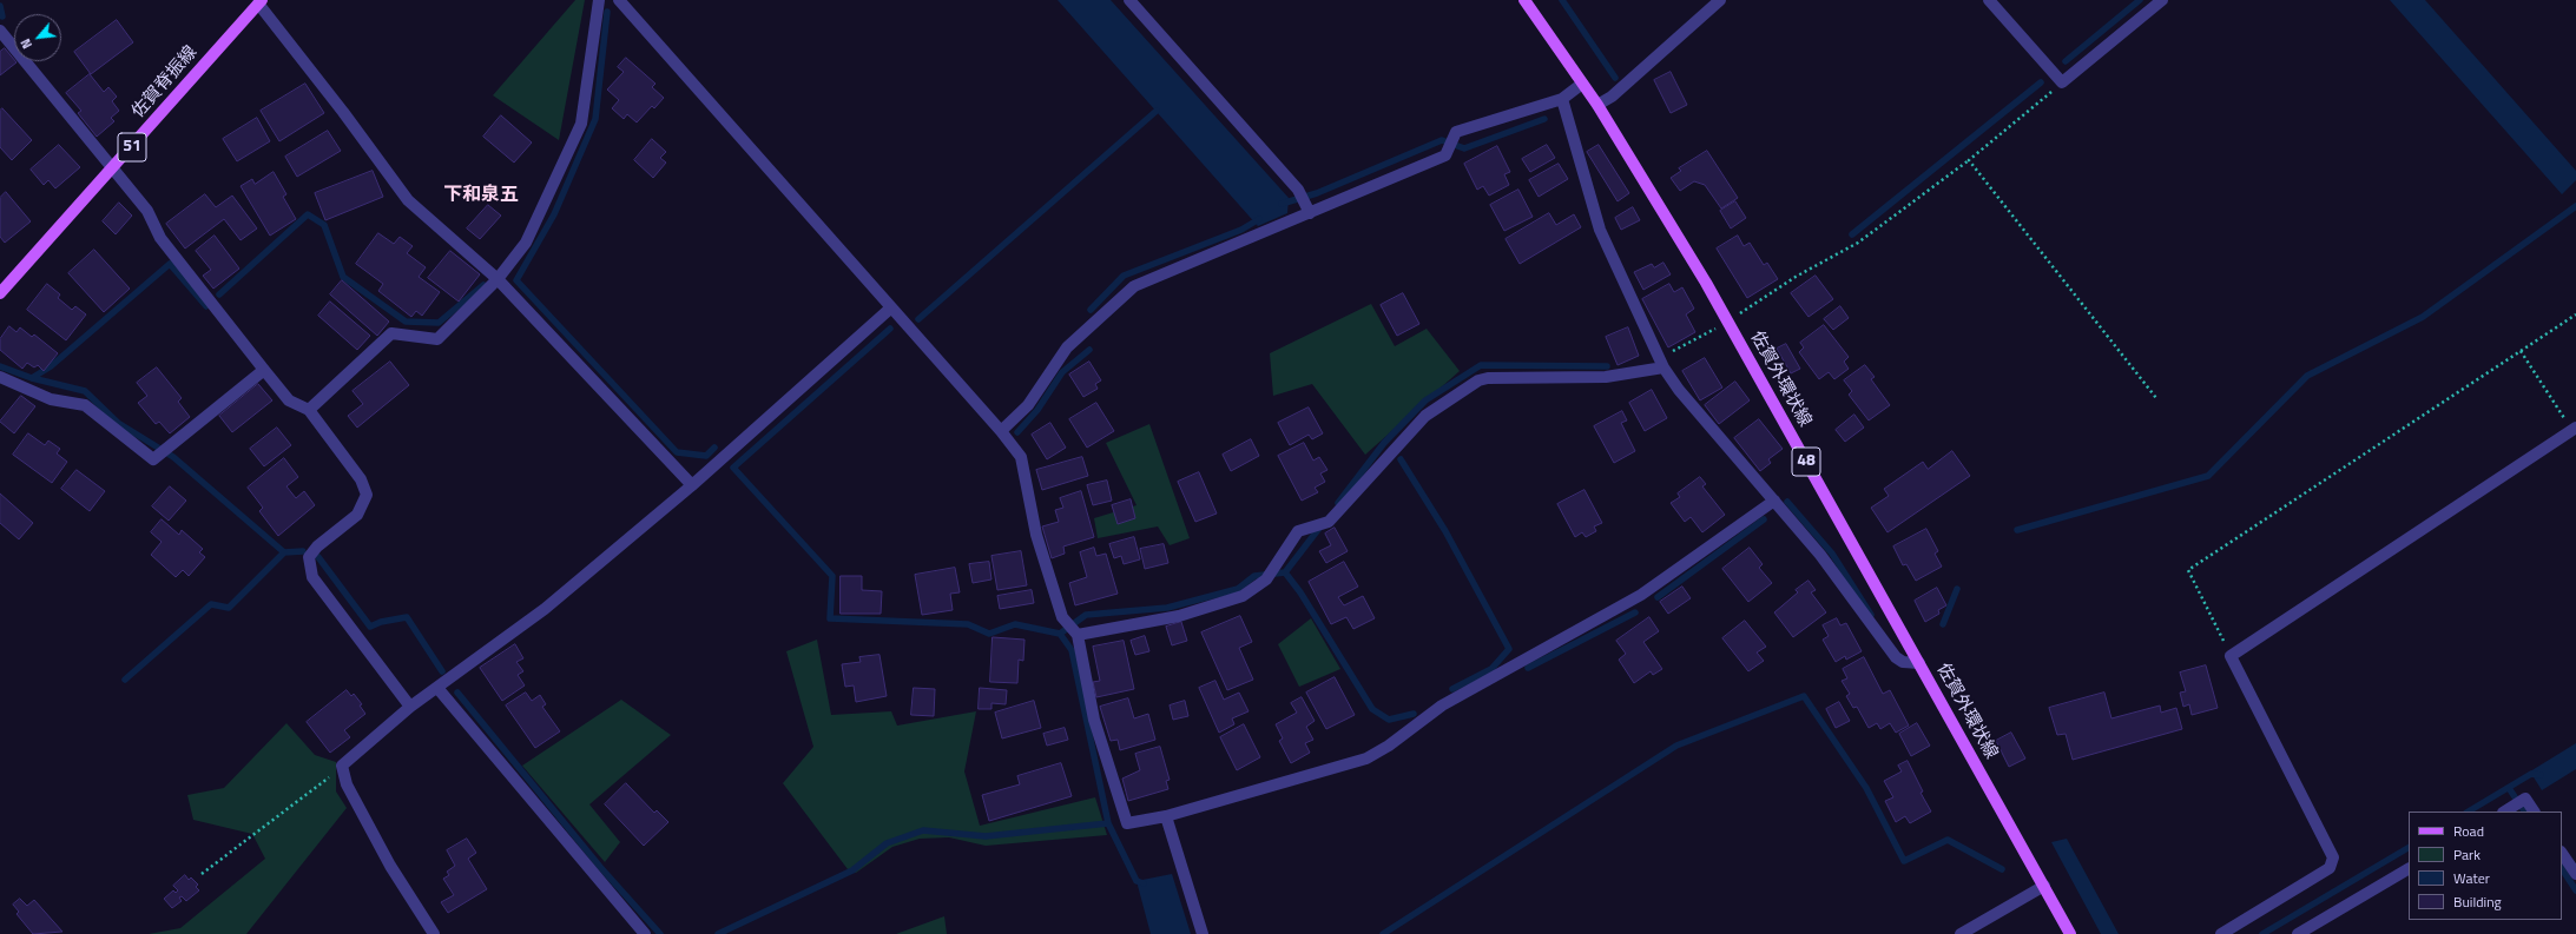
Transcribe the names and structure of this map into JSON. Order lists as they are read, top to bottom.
{
  "streets": {
    "main road": [
      "佐賀脊振線",
      "51",
      "佐賀外環状線",
      "48"
    ]
  },
  "districts": ["下和泉五"],
  "legend": [
    "Road",
    "Park",
    "Water",
    "Building"
  ],
  "north": "bottom left"
}
